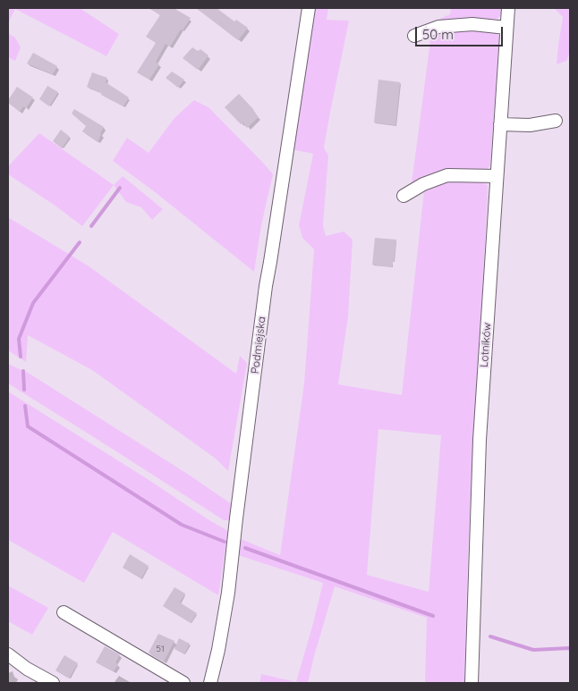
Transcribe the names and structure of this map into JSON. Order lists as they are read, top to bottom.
{
  "streets": {
    "street": ["Podmiejska", "Lotników"]
  },
  "house_numbers": ["51"],
  "scale_bar": "50 m"
}
